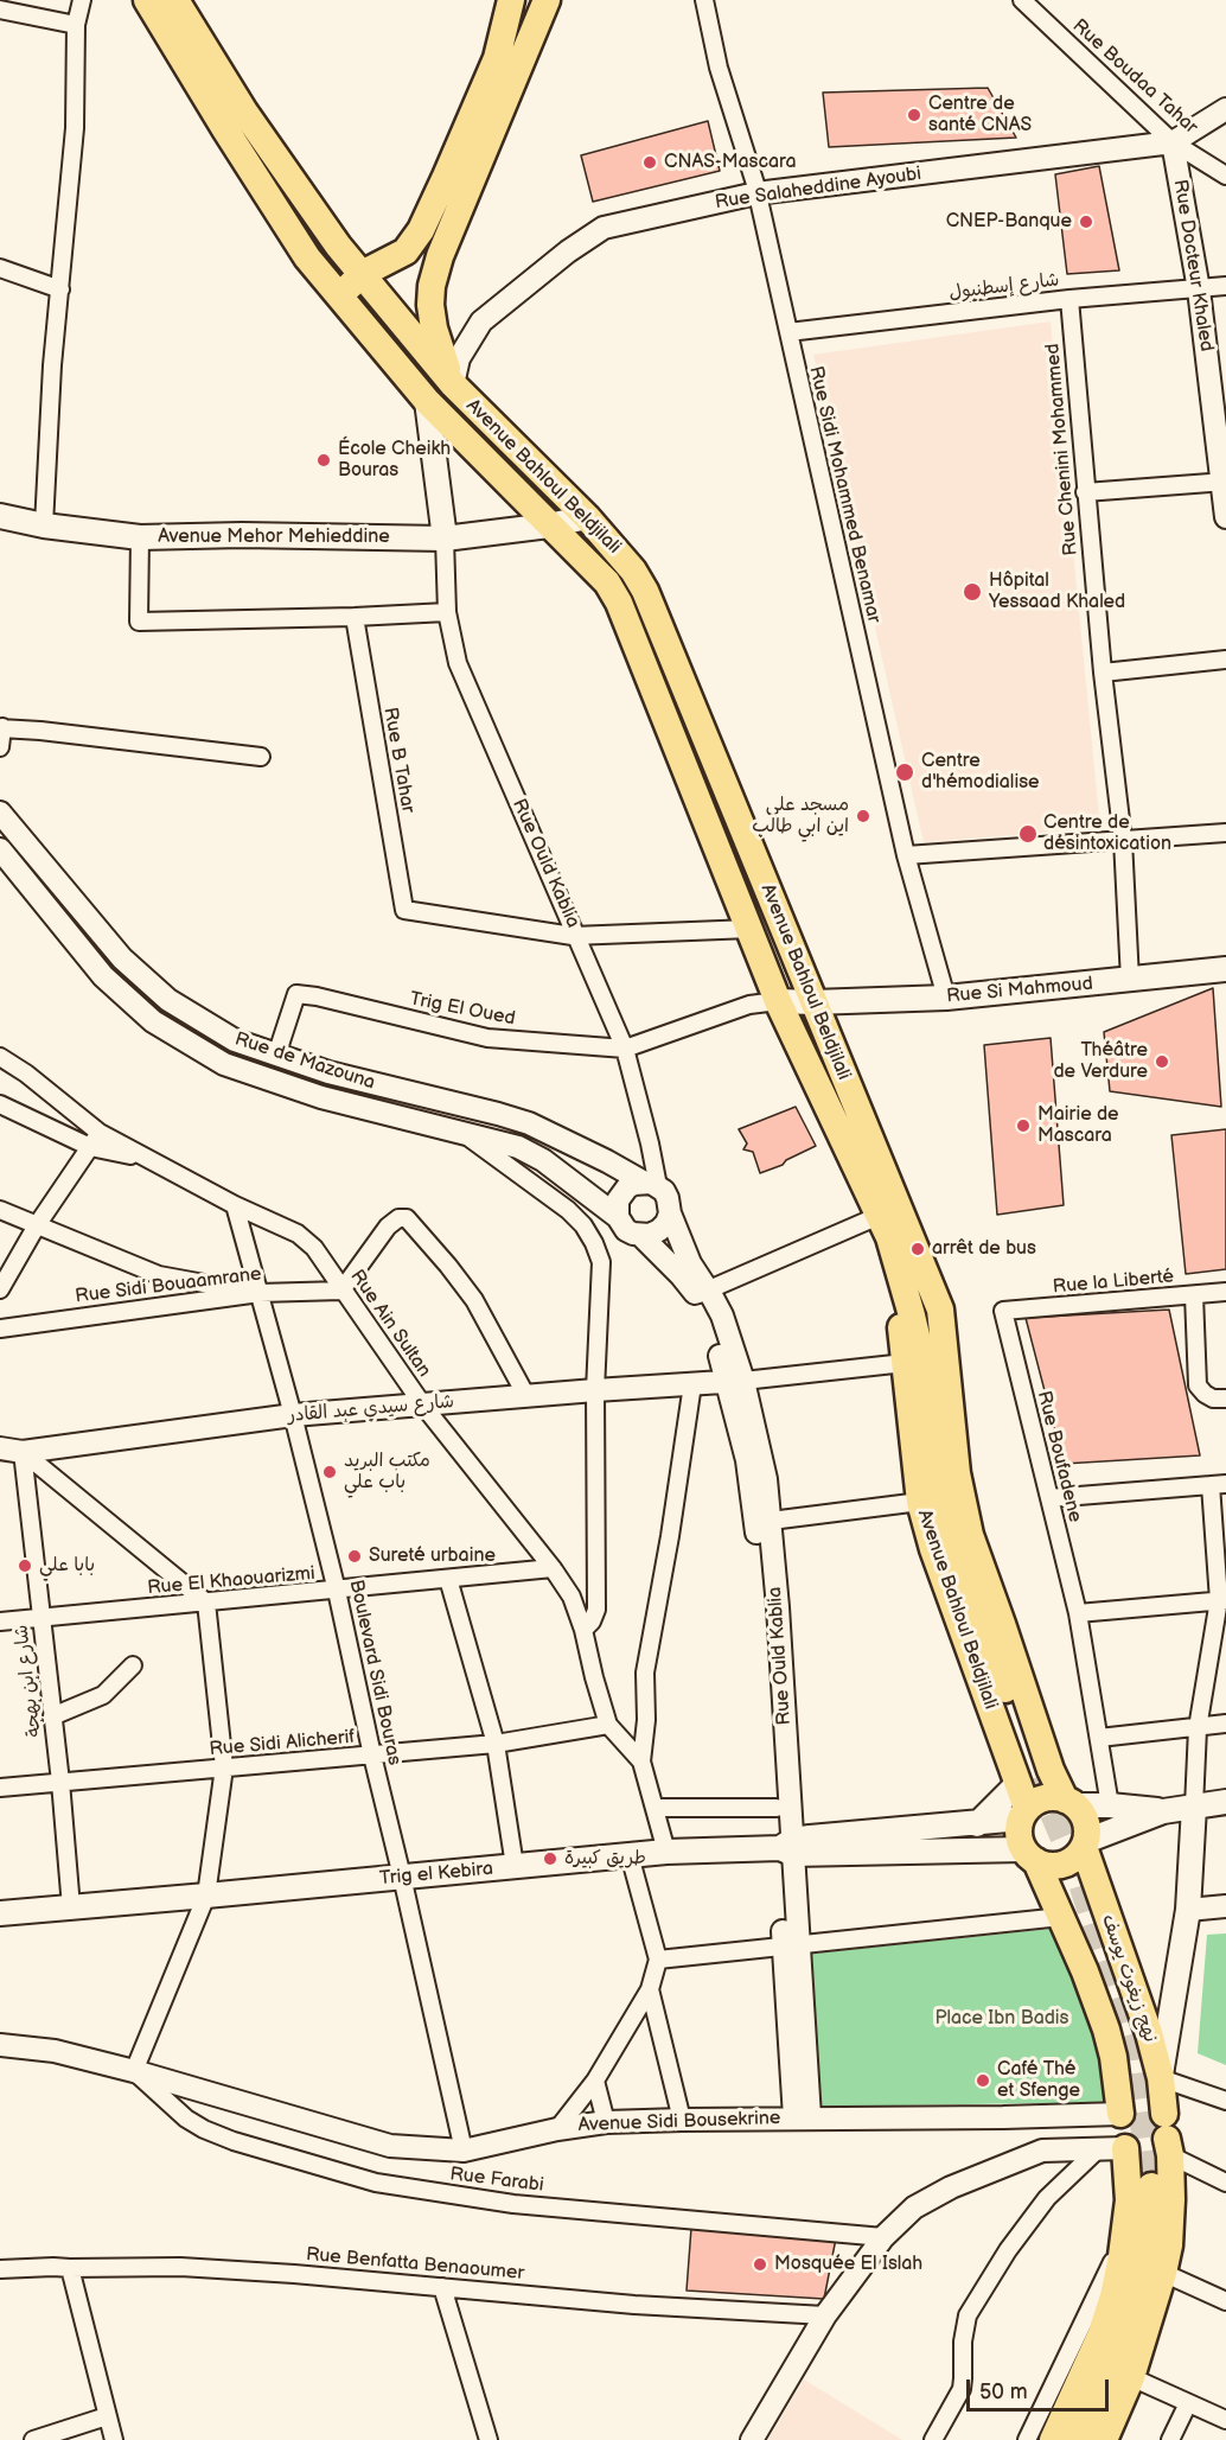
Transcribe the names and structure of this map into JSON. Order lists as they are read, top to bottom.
{
  "streets": {
    "main road": [
      "Avenue Bahloul Beldjilali",
      "Avenue Mehor Mehieddine",
      "Rue Si Mahmoud",
      "Trig el Kebira",
      "نهج زيغوت يوسف"
    ],
    "street": [
      "Rue Boudaa Tahar",
      "Rue Salaheddine Ayoubi",
      "Rue Docteur Khaled",
      "شارع إسطنبول",
      "Rue Chenini Mohammed",
      "Rue Sidi Mohammed Benamar",
      "Rue B Tahar",
      "Rue Ould Kablia",
      "Trig El Oued",
      "Rue de Mazouna",
      "Rue la Liberté",
      "Rue Sidi Bouaamrane",
      "Rue Ain Sultan",
      "شارع سيدي عبد القادر",
      "Rue Boufadene",
      "Rue El Khaouarizmi",
      "Boulevard Sidi Bouras",
      "شارع ابن بهجة",
      "Rue Sidi Alicherif",
      "Avenue Sidi Bousekrine",
      "Rue Farabi",
      "Rue Benfatta Benaoumer"
    ]
  },
  "crossings": [
    ["Rue Boudaa Tahar", "Rue Salaheddine Ayoubi"],
    ["Rue Boudaa Tahar", "Rue Docteur Khaled"],
    ["Rue Salaheddine Ayoubi", "Rue Docteur Khaled"],
    ["Rue Salaheddine Ayoubi", "Avenue Bahloul Beldjilali"],
    ["Rue Salaheddine Ayoubi", "Rue Sidi Mohammed Benamar"],
    ["Rue Docteur Khaled", "شارع إسطنبول"],
    ["شارع إسطنبول", "Rue Chenini Mohammed"],
    ["شارع إسطنبول", "Rue Sidi Mohammed Benamar"],
    ["Rue Chenini Mohammed", "Rue Si Mahmoud"],
    ["Avenue Bahloul Beldjilali", "Avenue Mehor Mehieddine"],
    ["Avenue Bahloul Beldjilali", "Rue Si Mahmoud"],
    ["Avenue Bahloul Beldjilali", "نهج زيغوت يوسف"],
    ["Rue Sidi Mohammed Benamar", "Rue Si Mahmoud"],
    ["Avenue Mehor Mehieddine", "Rue Ould Kablia"],
    ["Rue B Tahar", "Rue Ould Kablia"],
    ["Rue Ould Kablia", "Trig El Oued"],
    ["Rue Ould Kablia", "Rue de Mazouna"],
    ["Rue Ould Kablia", "شارع سيدي عبد القادر"],
    ["Rue Ould Kablia", "Trig el Kebira"],
    ["Rue Ould Kablia", "Avenue Sidi Bousekrine"],
    ["Trig El Oued", "Rue de Mazouna"],
    ["Rue la Liberté", "Rue Boufadene"],
    ["Rue Sidi Bouaamrane", "Rue Ain Sultan"],
    ["Rue Sidi Bouaamrane", "Boulevard Sidi Bouras"],
    ["Rue Ain Sultan", "شارع سيدي عبد القادر"],
    ["Rue Ain Sultan", "Rue El Khaouarizmi"],
    ["Rue Ain Sultan", "Boulevard Sidi Bouras"],
    ["Rue Ain Sultan", "Rue Sidi Alicherif"],
    ["Rue Ain Sultan", "Trig el Kebira"],
    ["شارع سيدي عبد القادر", "Boulevard Sidi Bouras"],
    ["شارع سيدي عبد القادر", "شارع ابن بهجة"],
    ["Rue El Khaouarizmi", "Boulevard Sidi Bouras"],
    ["Rue El Khaouarizmi", "شارع ابن بهجة"],
    ["Boulevard Sidi Bouras", "Rue Sidi Alicherif"],
    ["Boulevard Sidi Bouras", "Trig el Kebira"],
    ["Boulevard Sidi Bouras", "Avenue Sidi Bousekrine"],
    ["شارع ابن بهجة", "Rue Sidi Alicherif"],
    ["شارع ابن بهجة", "Trig el Kebira"],
    ["نهج زيغوت يوسف", "Avenue Sidi Bousekrine"],
    ["Avenue Sidi Bousekrine", "Rue Farabi"]
  ],
  "parks": ["Place Ibn Badis"],
  "places": [
    "Centre de santé CNAS",
    "CNAS-Mascara",
    "CNEP-Banque",
    "École Cheikh Bouras",
    "Hôpital Yessaad Khaled",
    "Centre d'hémodialise",
    "مسجد علي اين ابي طالب",
    "Centre de désintoxication",
    "Théâtre de Verdure",
    "Mairie de Mascara",
    "arrêt de bus",
    "مكتب البريد باب علي",
    "Sureté urbaine",
    "بابا علي",
    "طريق كبيرة",
    "Café Thé et Sfenge",
    "Mosquée El Islah"
  ],
  "scale_bar": "50 m"
}
